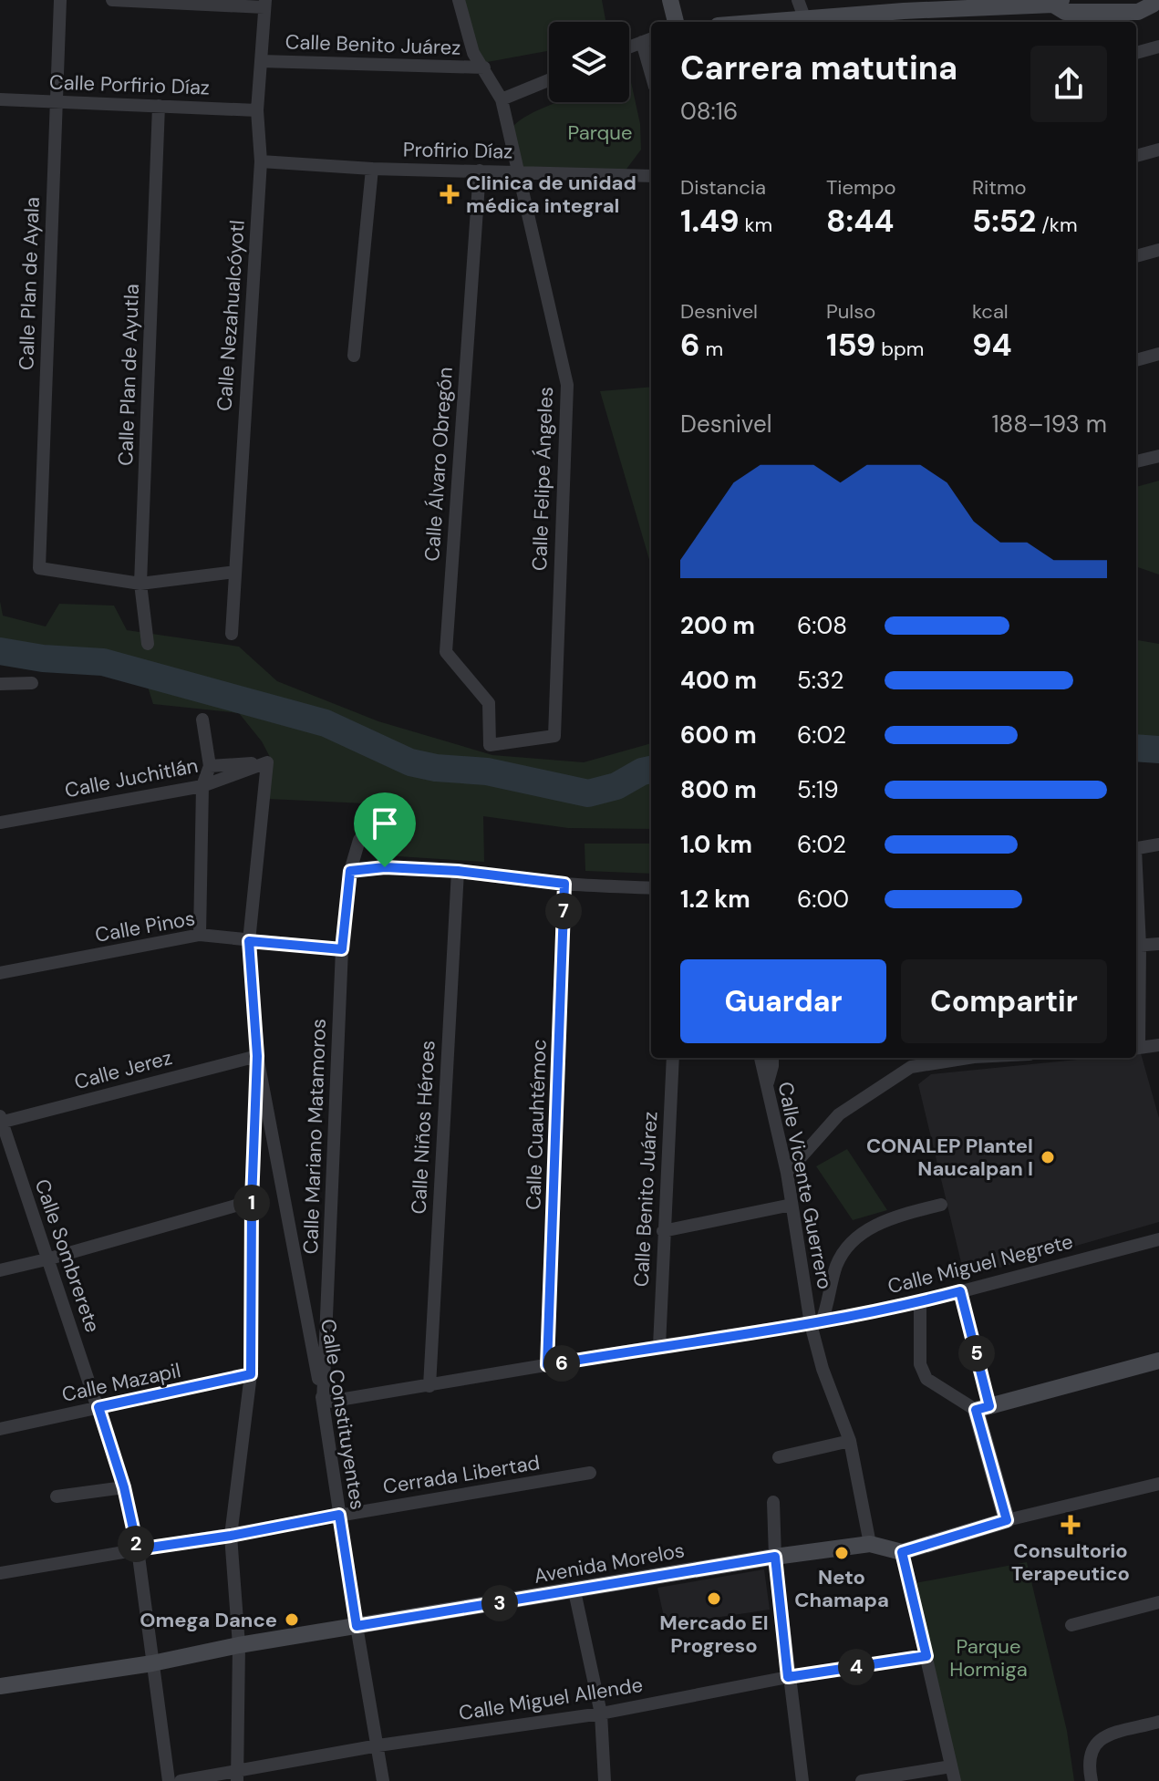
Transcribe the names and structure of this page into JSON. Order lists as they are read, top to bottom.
{
  "streets": {
    "main road": ["Avenida Morelos"],
    "street": [
      "Calle Benito Juárez",
      "Calle Porfirio Díaz",
      "Profirio Díaz",
      "Calle Plan de Ayala",
      "Calle Nezahualcóyotl",
      "Calle Plan de Ayutla",
      "Calle Álvaro Obregón",
      "Calle Felipe Ángeles",
      "Calle Juchitlán",
      "Calle Pinos",
      "Calle Jerez",
      "Calle Cuauhtémoc",
      "Calle Niños Héroes",
      "Calle Mariano Matamoros",
      "Calle Vicente Guerrero",
      "Calle Sombrerete",
      "Calle Miguel Negrete",
      "Calle Mazapil",
      "Calle Constituyentes",
      "Cerrada Libertad",
      "Calle Miguel Allende"
    ]
  },
  "crossings": [
    ["Calle Benito Juárez", "Calle Nezahualcóyotl"],
    ["Calle Benito Juárez", "Calle Felipe Ángeles"],
    ["Calle Benito Juárez", "Calle Miguel Negrete"],
    ["Calle Porfirio Díaz", "Calle Plan de Ayala"],
    ["Calle Porfirio Díaz", "Calle Nezahualcóyotl"],
    ["Calle Porfirio Díaz", "Calle Plan de Ayutla"],
    ["Profirio Díaz", "Calle Nezahualcóyotl"],
    ["Profirio Díaz", "Calle Álvaro Obregón"],
    ["Profirio Díaz", "Calle Felipe Ángeles"],
    ["Calle Plan de Ayala", "Calle Plan de Ayutla"],
    ["Calle Álvaro Obregón", "Calle Felipe Ángeles"],
    ["Calle Pinos", "Calle Mariano Matamoros"],
    ["Calle Jerez", "Calle Sombrerete"],
    ["Calle Jerez", "Calle Constituyentes"],
    ["Calle Cuauhtémoc", "Calle Miguel Negrete"],
    ["Calle Niños Héroes", "Calle Miguel Negrete"],
    ["Calle Mariano Matamoros", "Calle Miguel Negrete"],
    ["Calle Mariano Matamoros", "Calle Constituyentes"],
    ["Calle Vicente Guerrero", "Calle Miguel Negrete"],
    ["Calle Vicente Guerrero", "Avenida Morelos"],
    ["Calle Sombrerete", "Calle Mazapil"],
    ["Calle Sombrerete", "Cerrada Libertad"],
    ["Calle Sombrerete", "Avenida Morelos"],
    ["Calle Miguel Negrete", "Calle Constituyentes"],
    ["Calle Constituyentes", "Cerrada Libertad"],
    ["Calle Constituyentes", "Avenida Morelos"],
    ["Calle Constituyentes", "Calle Miguel Allende"]
  ],
  "parks": ["Parque", "Parque Hormiga"],
  "places": {
    "health": ["Clinica de unidad médica integral", "Consultorio Terapeutico"],
    "other": [
      "CONALEP Plantel Naucalpan I",
      "Neto Chamapa",
      "Mercado El Progreso",
      "Omega Dance"
    ]
  },
  "page": {
    "heading": ["Carrera matutina", "08:16"],
    "stats": [
      ["Distancia", "1.49 km"],
      ["Tiempo", "8:44"],
      ["Ritmo", "5:52 /km"],
      ["Desnivel", "6 m"],
      ["Pulso", "159 bpm"],
      ["kcal", "94"]
    ],
    "chart": ["Desnivel", "188–193 m"],
    "list": [
      {
        "name": "200 m",
        "note": "6:08"
      },
      {
        "name": "400 m",
        "note": "5:32"
      },
      {
        "name": "600 m",
        "note": "6:02"
      },
      {
        "name": "800 m",
        "note": "5:19"
      },
      {
        "name": "1.0 km",
        "note": "6:02"
      },
      {
        "name": "1.2 km",
        "note": "6:00"
      }
    ],
    "pins": [
      "7",
      "1",
      "5",
      "6",
      "2",
      "3",
      "4"
    ],
    "buttons": ["Guardar", "Compartir"]
  }
}
